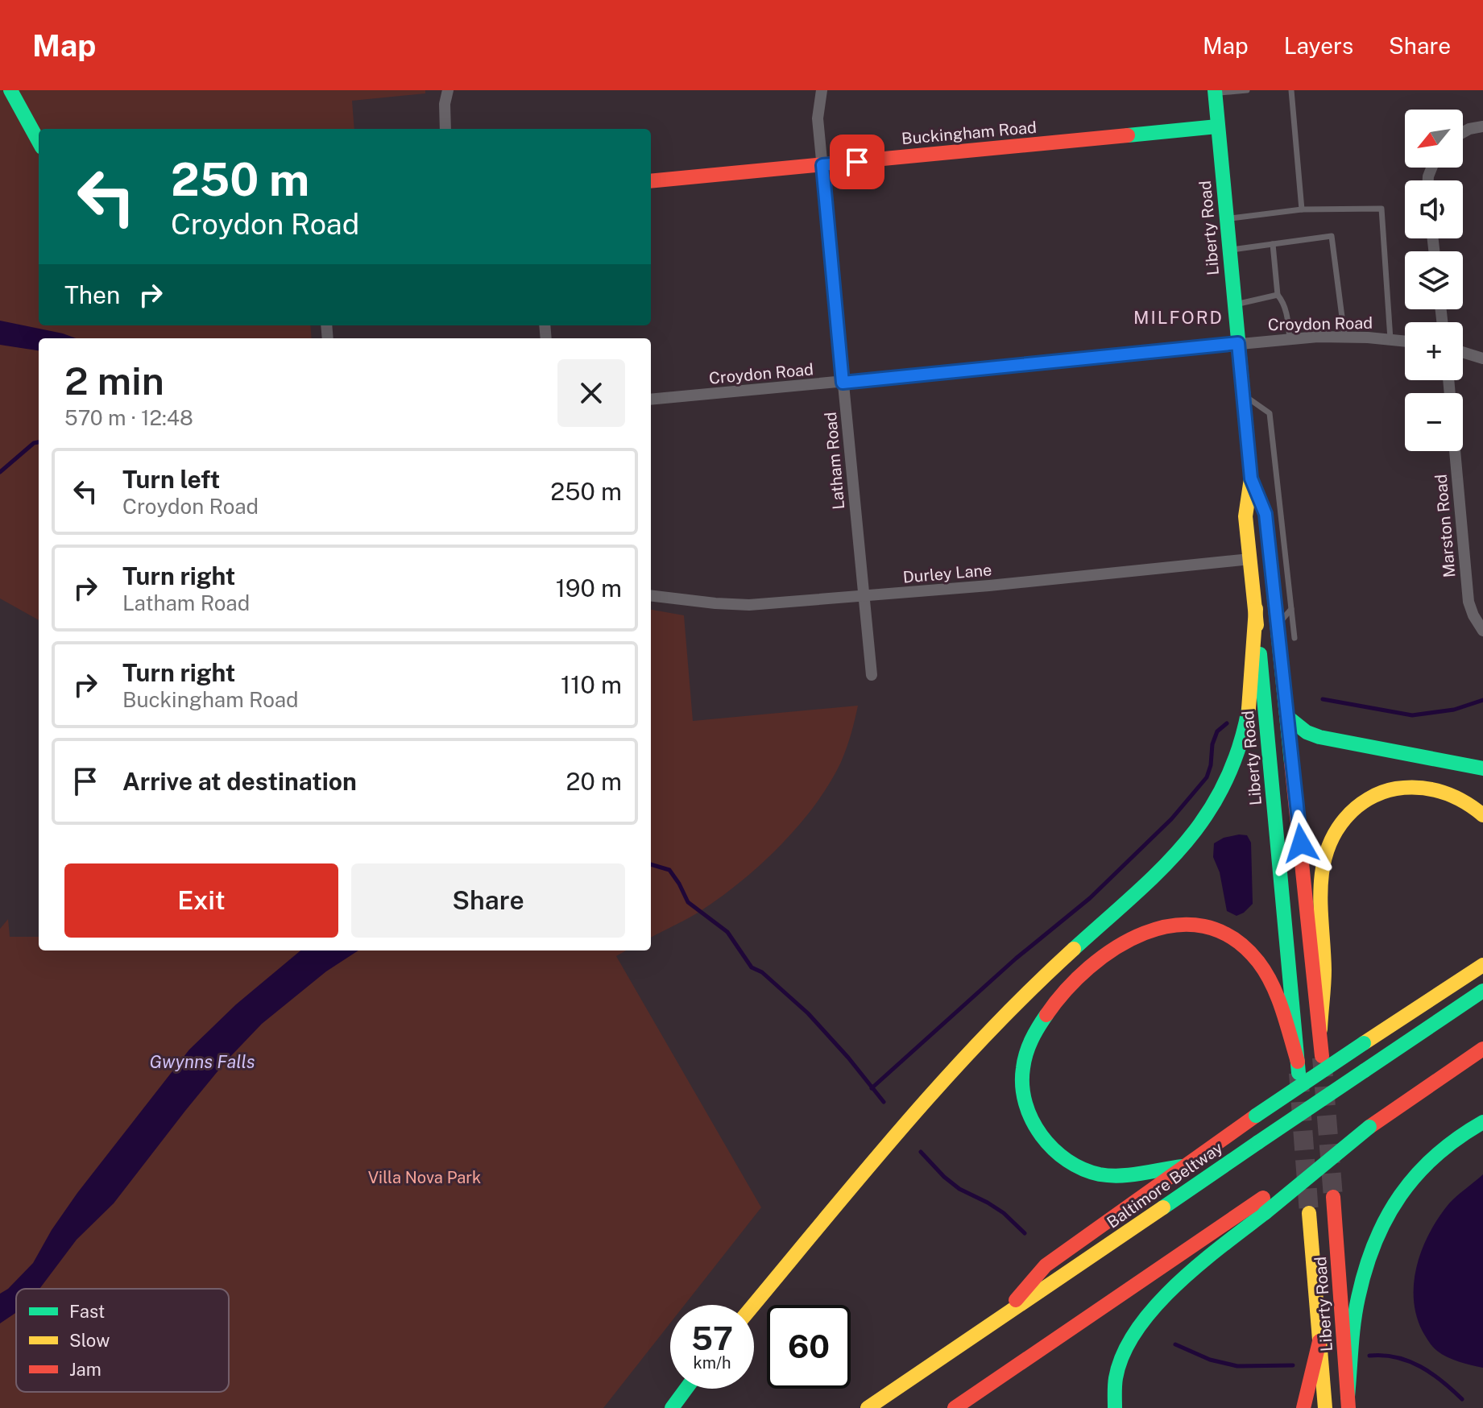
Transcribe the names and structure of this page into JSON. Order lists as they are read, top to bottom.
{
  "streets": {
    "main road": ["Buckingham Road", "Liberty Road", "Baltimore Beltway"],
    "street": [
      "Croydon Road",
      "Latham Road",
      "Marston Road",
      "Durley Lane"
    ]
  },
  "crossings": [
    ["Buckingham Road", "Liberty Road"],
    ["Buckingham Road", "Latham Road"],
    ["Liberty Road", "Croydon Road"],
    ["Liberty Road", "Durley Lane"],
    ["Croydon Road", "Latham Road"],
    ["Latham Road", "Durley Lane"]
  ],
  "districts": ["MILFORD"],
  "water": ["Gwynns Falls"],
  "parks": ["Villa Nova Park"],
  "legend": ["Fast", "Slow", "Jam"],
  "north": "bottom left",
  "page": {
    "header": "Map",
    "nav": ["Map", "Layers", "Share"],
    "map_buttons": ["+", "−"],
    "turn": ["250 m", "Croydon Road"],
    "then": "Then",
    "heading": ["2 min", "570 m · 12:48"],
    "list": [
      {
        "name": "Turn left",
        "note": "Croydon Road",
        "value": "250 m"
      },
      {
        "name": "Turn right",
        "note": "Latham Road",
        "value": "190 m"
      },
      {
        "name": "Turn right",
        "note": "Buckingham Road",
        "value": "110 m"
      },
      {
        "name": "Arrive at destination",
        "value": "20 m"
      }
    ],
    "buttons": ["Exit", "Share"],
    "speed": "57 km/h",
    "limit": "60"
  }
}
